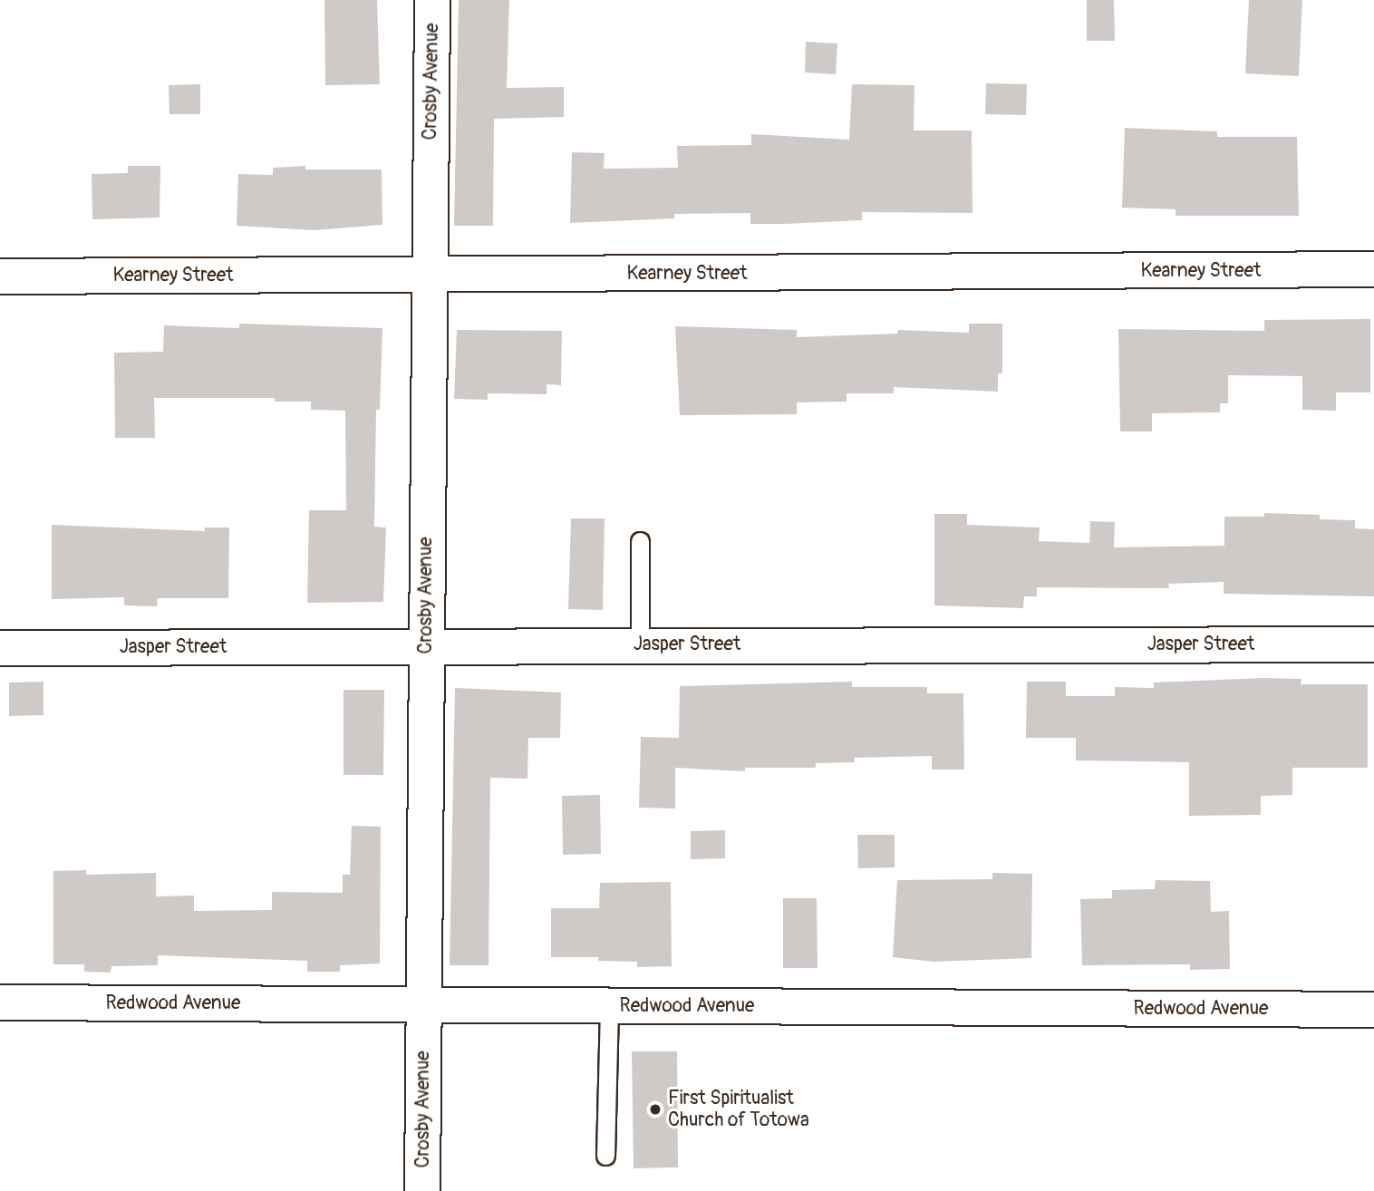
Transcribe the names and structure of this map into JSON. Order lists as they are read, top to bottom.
{
  "streets": {
    "street": [
      "Crosby Avenue",
      "Kearney Street",
      "Jasper Street",
      "Redwood Avenue"
    ]
  },
  "crossings": [
    ["Crosby Avenue", "Kearney Street"],
    ["Crosby Avenue", "Jasper Street"],
    ["Crosby Avenue", "Redwood Avenue"]
  ],
  "places": ["First Spiritualist Church of Totowa"]
}
